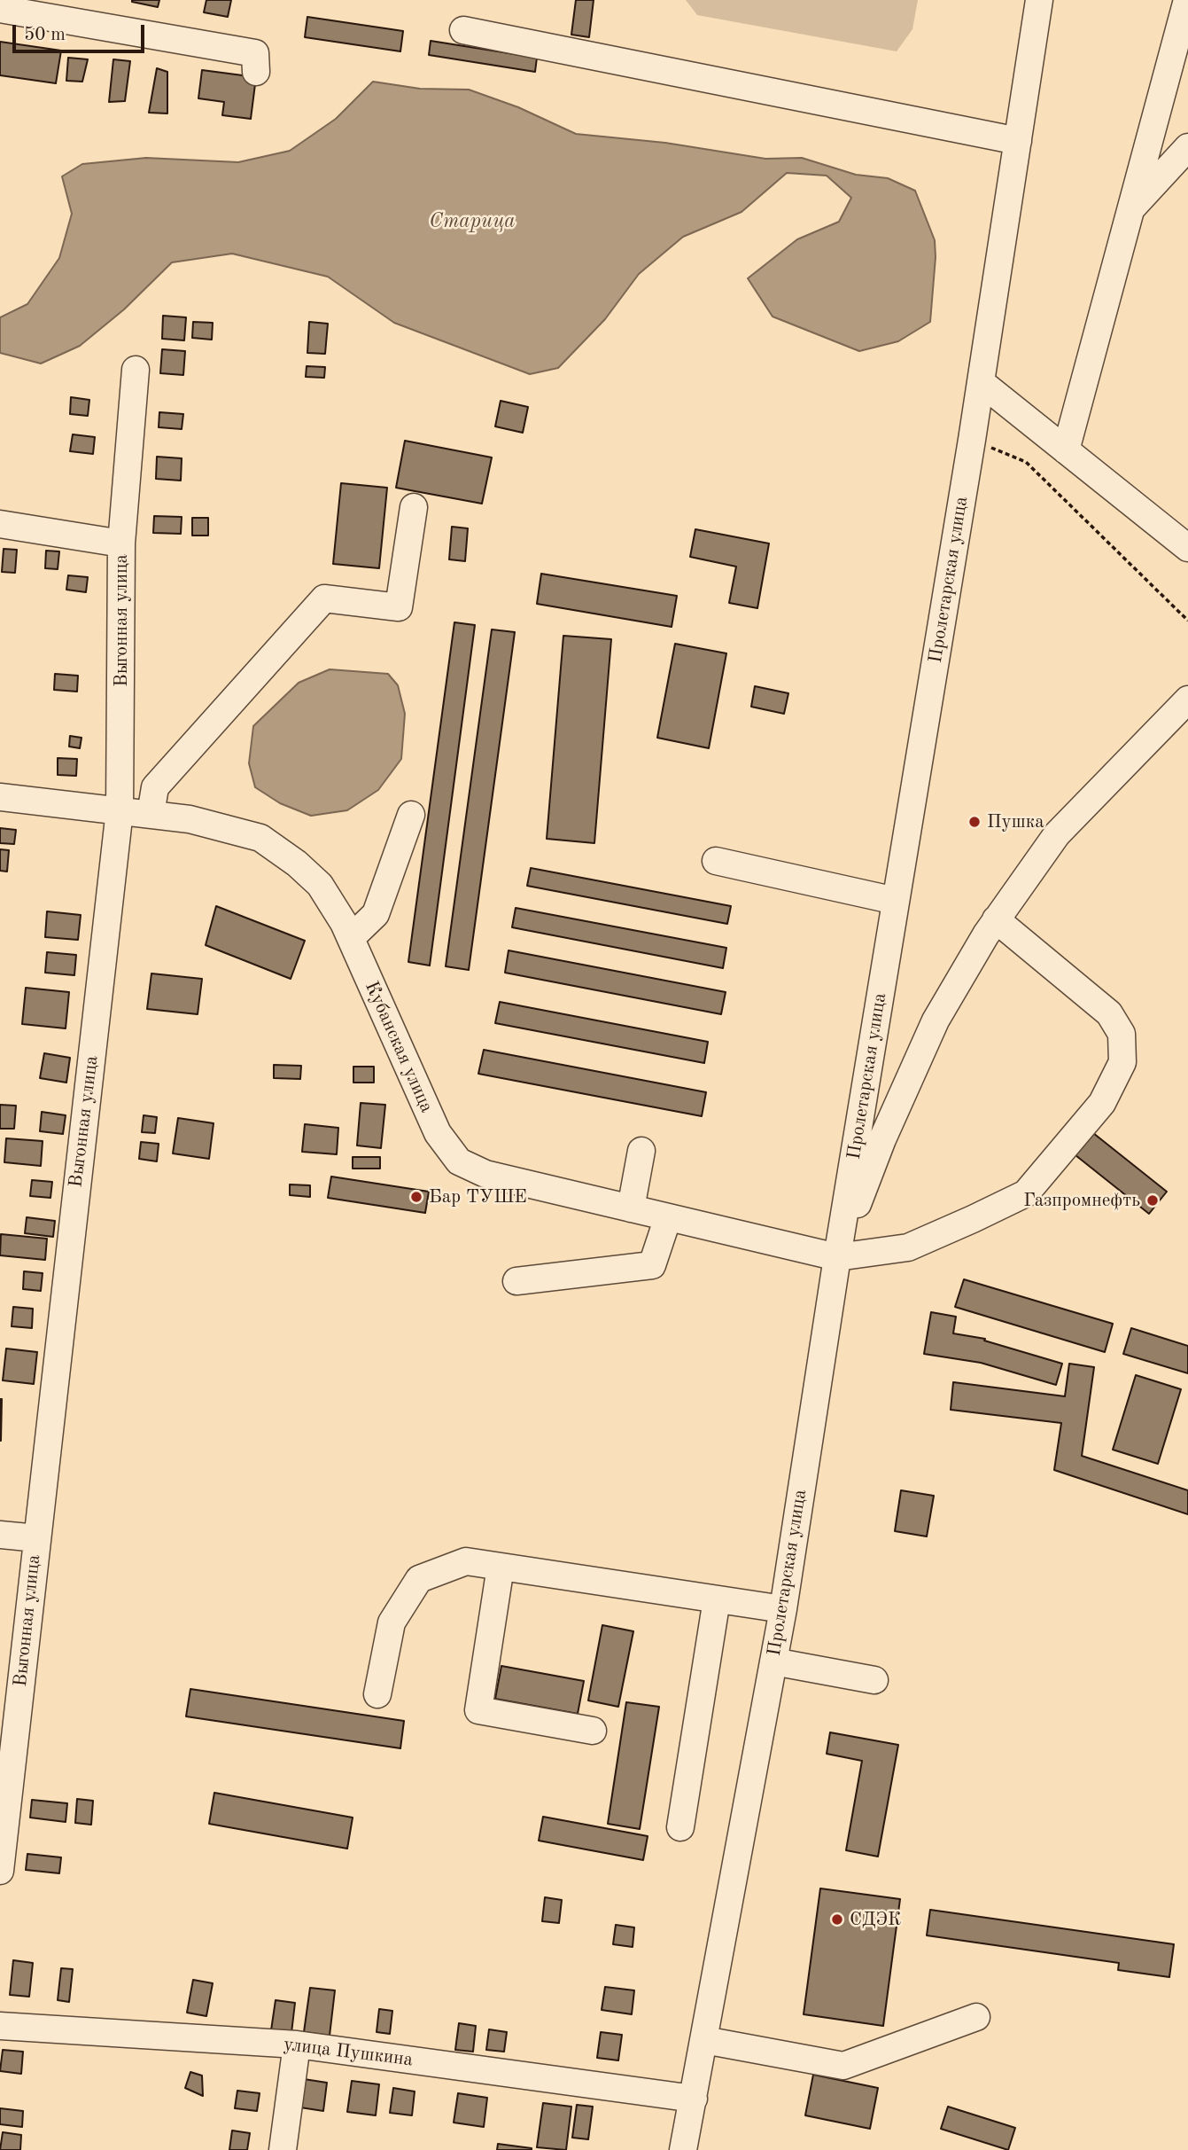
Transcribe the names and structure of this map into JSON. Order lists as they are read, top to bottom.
{
  "streets": {
    "street": [
      "Пролетарская улица",
      "Выгонная улица",
      "Кубанская улица",
      "улица Пушкина"
    ]
  },
  "crossings": [
    ["Пролетарская улица", "Кубанская улица"],
    ["Пролетарская улица", "улица Пушкина"],
    ["Выгонная улица", "Кубанская улица"]
  ],
  "water": ["Старица"],
  "places": [
    "Пушка",
    "Бар ТУШЕ",
    "Газпромнефть",
    "СДЭК"
  ],
  "scale_bar": "50 m"
}
